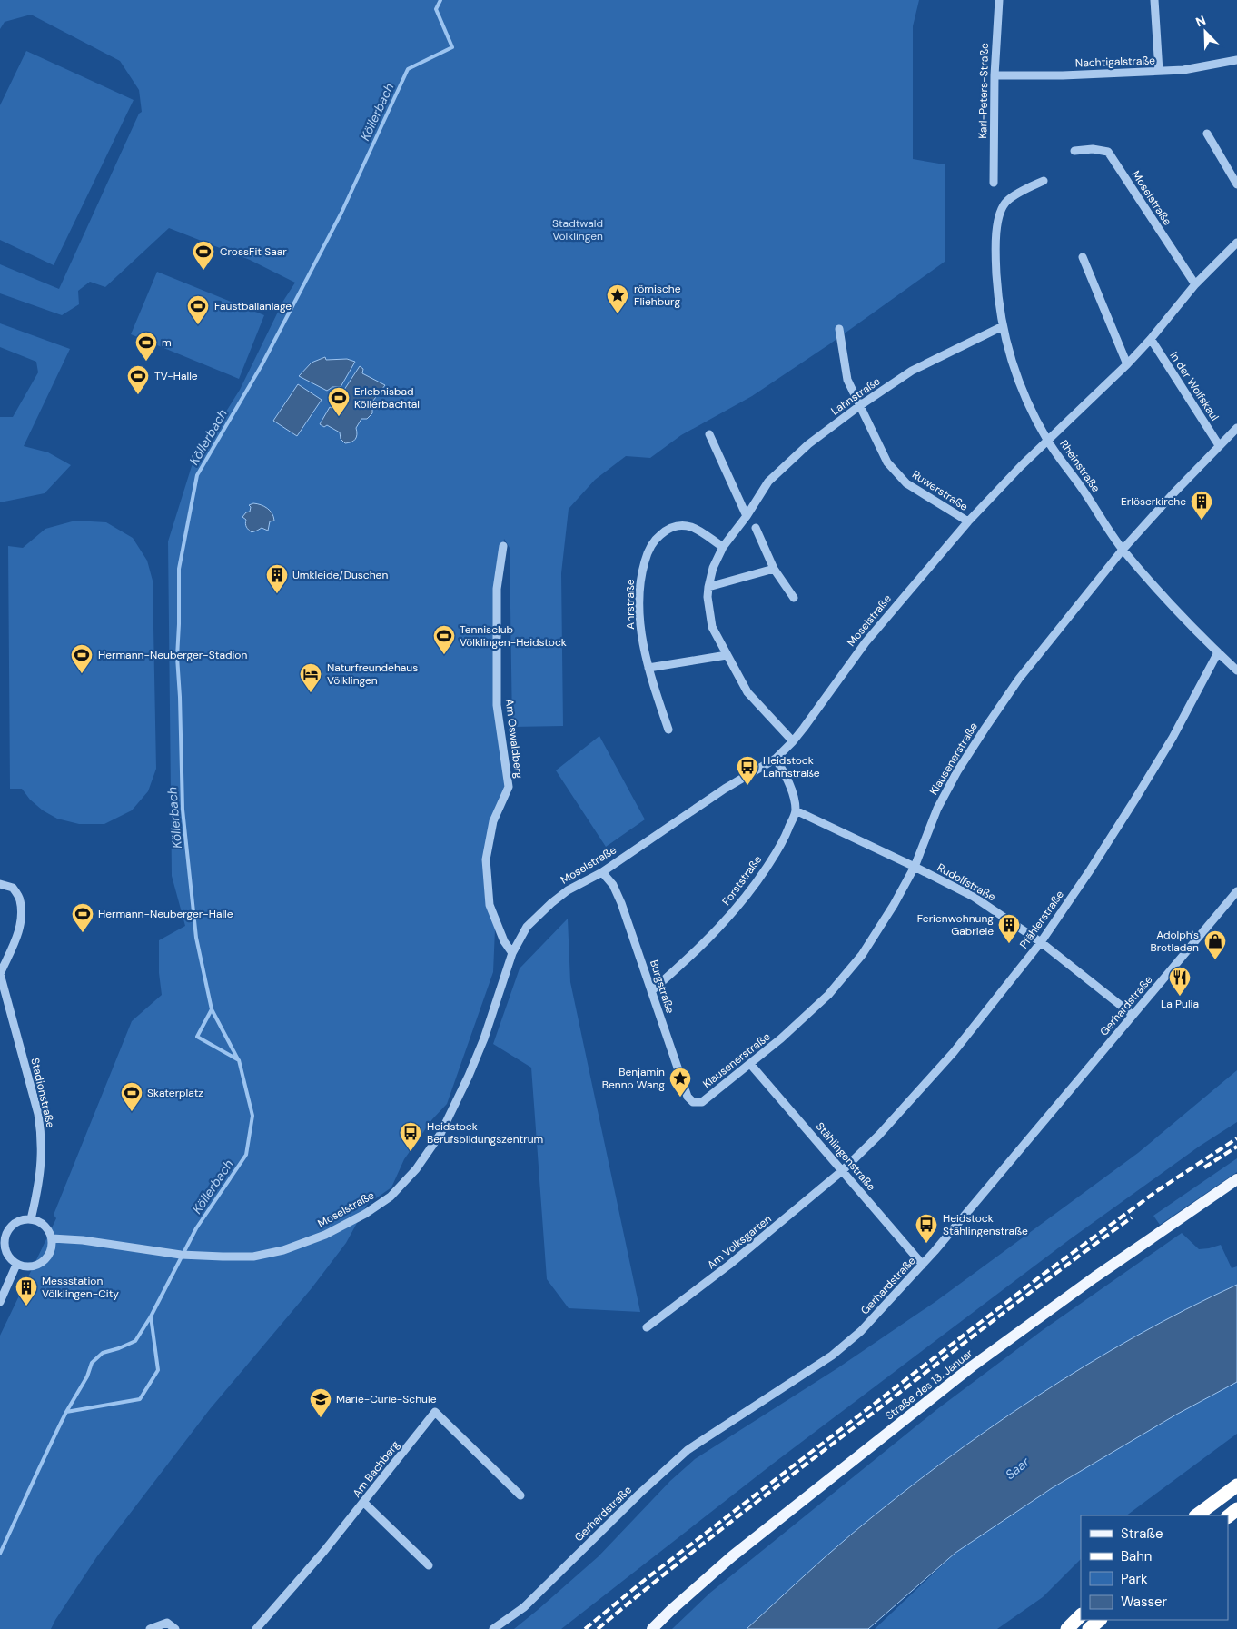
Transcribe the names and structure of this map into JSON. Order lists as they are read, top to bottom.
{
  "streets": {
    "main road": ["Straße des 13. Januar"],
    "street": [
      "Nachtigalstraße",
      "Karl-Peters-Straße",
      "Moselstraße",
      "In der Wolfskaul",
      "Lahnstraße",
      "Rheinstraße",
      "Ruwerstraße",
      "Ahrstraße",
      "Am Oswaldberg",
      "Klausenerstraße",
      "Forststraße",
      "Rudolfstraße",
      "Pfählerstraße",
      "Burgstraße",
      "Gerhardstraße",
      "Stadionstraße",
      "Stählingenstraße",
      "Am Volksgarten",
      "Am Bachberg"
    ]
  },
  "crossings": [
    ["Nachtigalstraße", "Karl-Peters-Straße"],
    ["Moselstraße", "In der Wolfskaul"],
    ["Moselstraße", "Lahnstraße"],
    ["Moselstraße", "Rheinstraße"],
    ["Moselstraße", "Ruwerstraße"],
    ["Moselstraße", "Am Oswaldberg"],
    ["Moselstraße", "Burgstraße"],
    ["Moselstraße", "Stadionstraße"],
    ["In der Wolfskaul", "Klausenerstraße"],
    ["Lahnstraße", "Rheinstraße"],
    ["Lahnstraße", "Ruwerstraße"],
    ["Lahnstraße", "Ahrstraße"],
    ["Rheinstraße", "Klausenerstraße"],
    ["Rheinstraße", "Pfählerstraße"],
    ["Klausenerstraße", "Rudolfstraße"],
    ["Klausenerstraße", "Burgstraße"],
    ["Klausenerstraße", "Stählingenstraße"],
    ["Forststraße", "Rudolfstraße"],
    ["Forststraße", "Burgstraße"],
    ["Rudolfstraße", "Pfählerstraße"],
    ["Rudolfstraße", "Gerhardstraße"],
    ["Pfählerstraße", "Stählingenstraße"],
    ["Pfählerstraße", "Am Volksgarten"],
    ["Gerhardstraße", "Stählingenstraße"],
    ["Stählingenstraße", "Am Volksgarten"]
  ],
  "water": ["Köllerbach", "Saar"],
  "parks": ["Stadtwald Völklingen"],
  "places": {
    "sports": [
      "CrossFit Saar",
      "Faustballanlage",
      "m",
      "TV-Halle",
      "Erlebnisbad Köllerbachtal",
      "Tennisclub Völklingen-Heidstock",
      "Hermann-Neuberger-Stadion",
      "Hermann-Neuberger-Halle",
      "Skaterplatz"
    ],
    "place": ["römische Fliehburg", "Benjamin Benno Wang"],
    "building": [
      "Erlöserkirche",
      "Umkleide/Duschen",
      "Ferienwohnung Gabriele",
      "Messstation Völklingen-City"
    ],
    "hotel": ["Naturfreundehaus Völklingen"],
    "bus stop": ["Heidstock Lahnstraße", "Heidstock Berufsbildungszentrum", "Heidstock Stählingenstraße"],
    "shop": ["Adolph's Brotladen"],
    "restaurant": ["La Pulia"],
    "school or university": ["Marie-Curie-Schule"]
  },
  "legend": [
    "Straße",
    "Bahn",
    "Park",
    "Wasser"
  ],
  "north": "top left"
}
